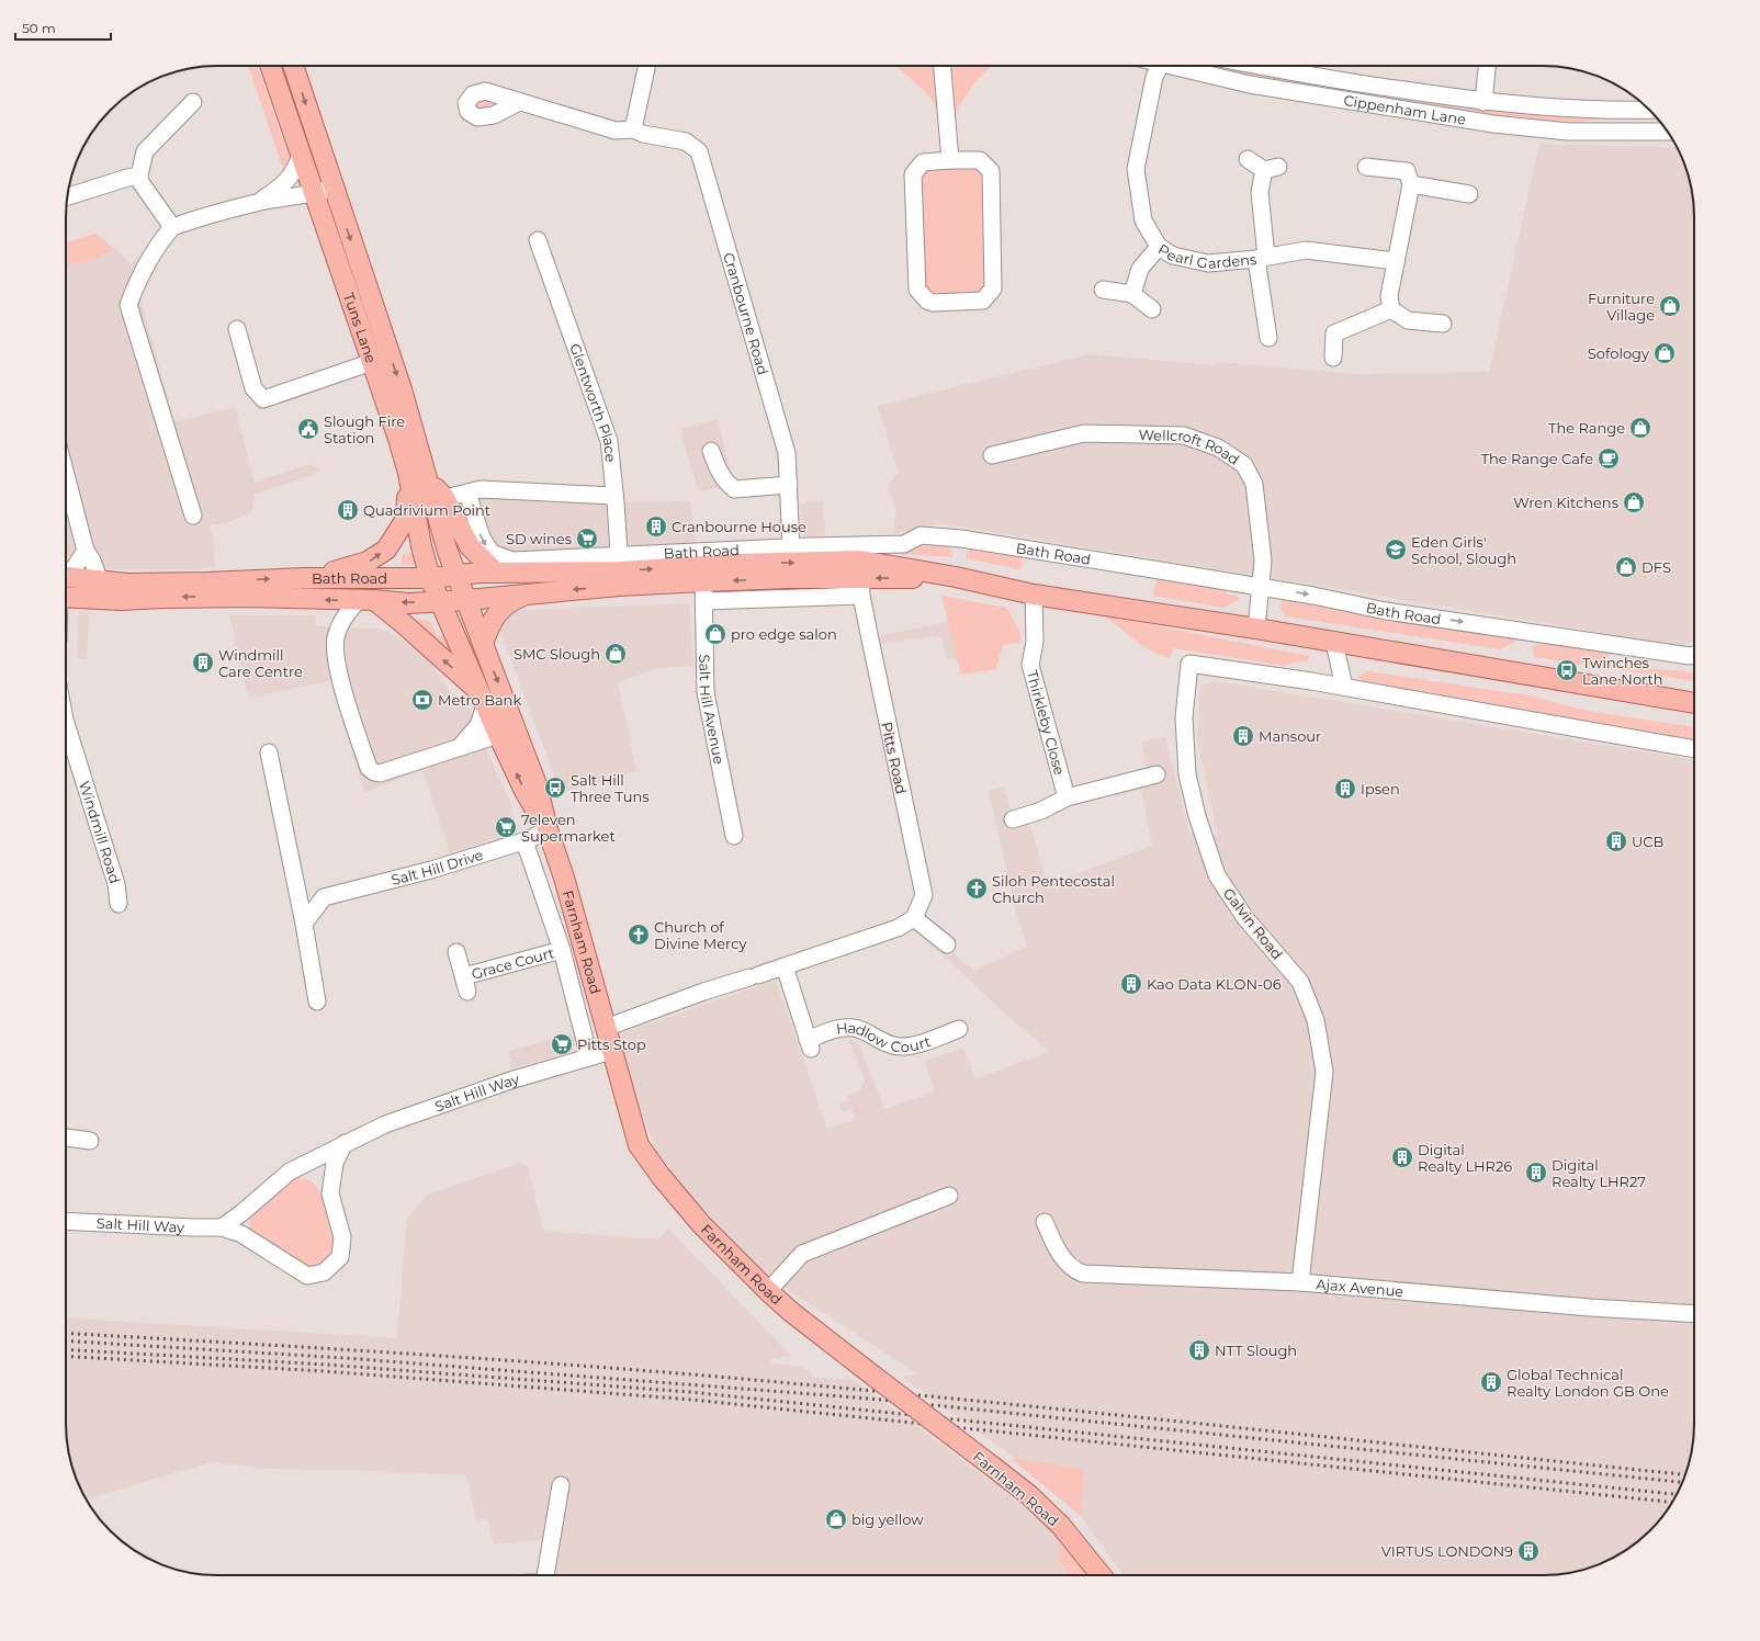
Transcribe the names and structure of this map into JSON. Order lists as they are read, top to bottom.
{
  "streets": {
    "main road": ["Tuns Lane", "Bath Road", "Farnham Road"],
    "street": [
      "Cippenham Lane",
      "Pearl Gardens",
      "Cranbourne Road",
      "Glentworth Place",
      "Wellcroft Road",
      "Salt Hill Avenue",
      "Thirkleby Close",
      "Pitts Road",
      "Windmill Road",
      "Salt Hill Drive",
      "Galvin Road",
      "Grace Court",
      "Hadlow Court",
      "Salt Hill Way",
      "Ajax Avenue"
    ]
  },
  "crossings": [
    ["Cranbourne Road", "Bath Road"],
    ["Tuns Lane", "Bath Road"],
    ["Tuns Lane", "Farnham Road"],
    ["Glentworth Place", "Bath Road"],
    ["Wellcroft Road", "Bath Road"],
    ["Bath Road", "Salt Hill Avenue"],
    ["Bath Road", "Thirkleby Close"],
    ["Bath Road", "Pitts Road"],
    ["Bath Road", "Farnham Road"],
    ["Salt Hill Drive", "Farnham Road"],
    ["Galvin Road", "Ajax Avenue"],
    ["Farnham Road", "Salt Hill Way"]
  ],
  "places": {
    "shop": [
      "Furniture Village",
      "Sofology",
      "The Range",
      "Wren Kitchens",
      "DFS",
      "pro edge salon",
      "SMC Slough",
      "big yellow"
    ],
    "public building": ["Slough Fire Station"],
    "cafe": ["The Range Cafe"],
    "building": [
      "Quadrivium Point",
      "Cranbourne House",
      "Windmill Care Centre",
      "Mansour",
      "Ipsen",
      "UCB",
      "Kao Data KLON-06",
      "Digital Realty LHR26",
      "Digital Realty LHR27",
      "NTT Slough",
      "Global Technical Realty London GB One",
      "VIRTUS LONDON9"
    ],
    "supermarket": ["SD wines", "7eleven Supermarket", "Pitts Stop"],
    "school or university": ["Eden Girls' School, Slough"],
    "bus stop": ["Twinches Lane North", "Salt Hill Three Tuns"],
    "bank": ["Metro Bank"],
    "church": ["Siloh Pentecostal Church", "Church of Divine Mercy"]
  },
  "scale_bar": "50 m"
}
